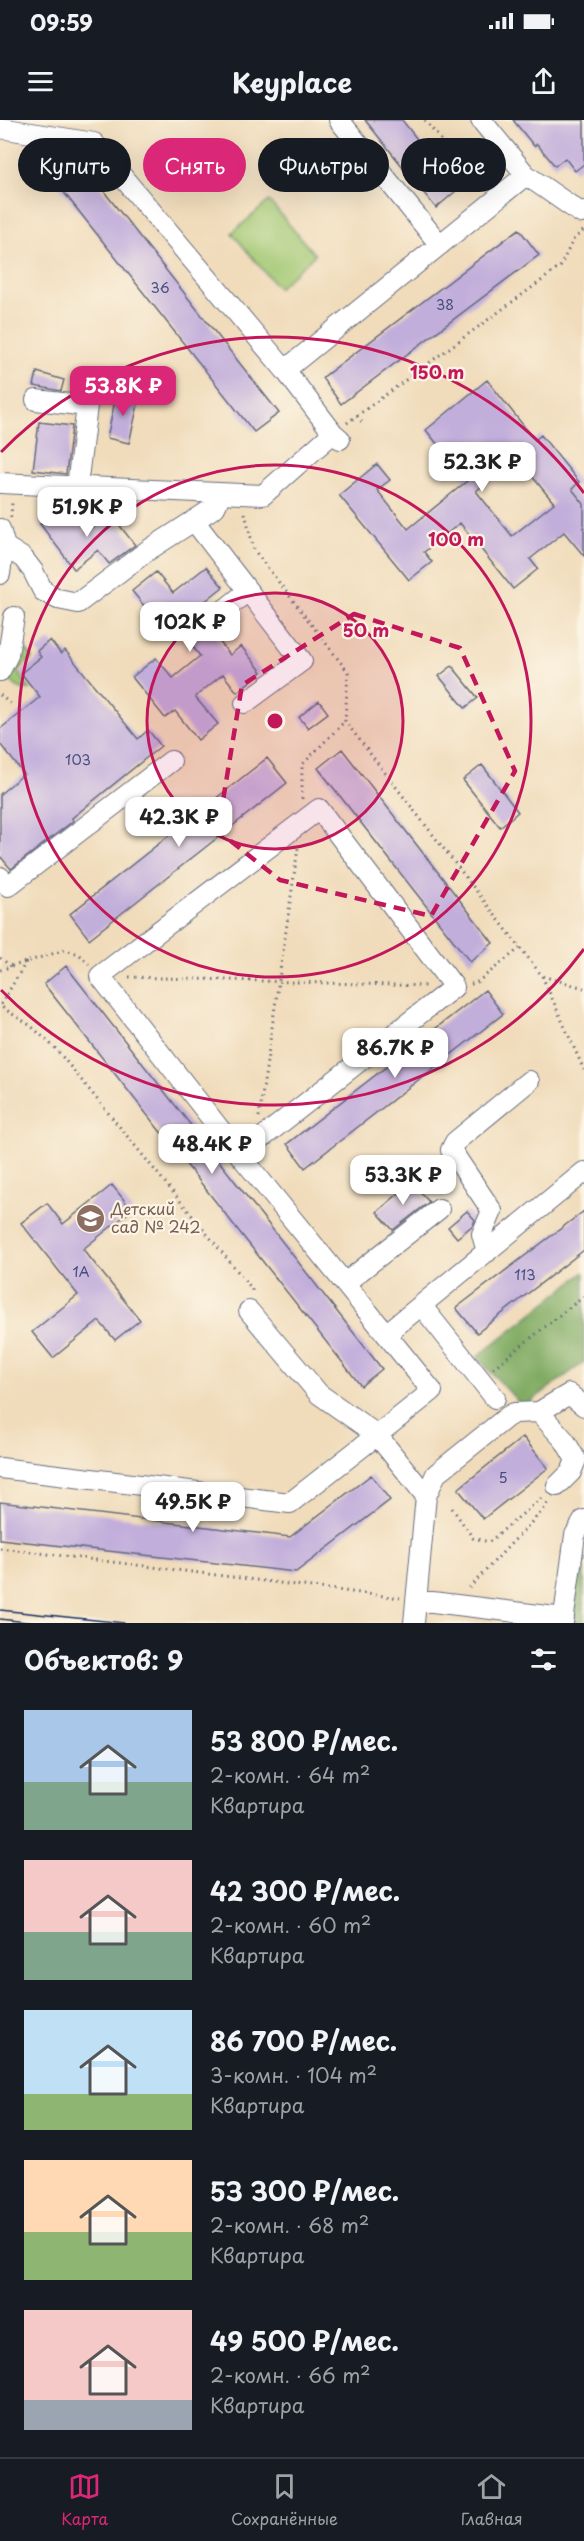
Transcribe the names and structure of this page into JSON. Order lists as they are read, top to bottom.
{
  "places": {
    "school or university": ["Детский сад № 242"]
  },
  "house_numbers": [
    "36",
    "38",
    "103",
    "1А",
    "113",
    "5"
  ],
  "page": {
    "status": "09:59",
    "header": "Keyplace",
    "chip": [
      "Купить",
      "Снять",
      "Фильтры",
      "Новое"
    ],
    "price": [
      "53.8K ₽",
      "52.3K ₽",
      "51.9K ₽",
      "102K ₽",
      "42.3K ₽",
      "86.7K ₽",
      "48.4K ₽",
      "53.3K ₽",
      "49.5K ₽"
    ],
    "heading": "Объектов: 9",
    "list": [
      {
        "name": "53 800 ₽/мес.",
        "note": "2-комн. · 64 m² · Квартира"
      },
      {
        "name": "42 300 ₽/мес.",
        "note": "2-комн. · 60 m² · Квартира"
      },
      {
        "name": "86 700 ₽/мес.",
        "note": "3-комн. · 104 m² · Квартира"
      },
      {
        "name": "53 300 ₽/мес.",
        "note": "2-комн. · 68 m² · Квартира"
      },
      {
        "name": "49 500 ₽/мес.",
        "note": "2-комн. · 66 m² · Квартира"
      }
    ],
    "tabs": ["Карта", "Сохранённые", "Главная"]
  },
  "rings": ["150 m", "100 m", "50 m"]
}
